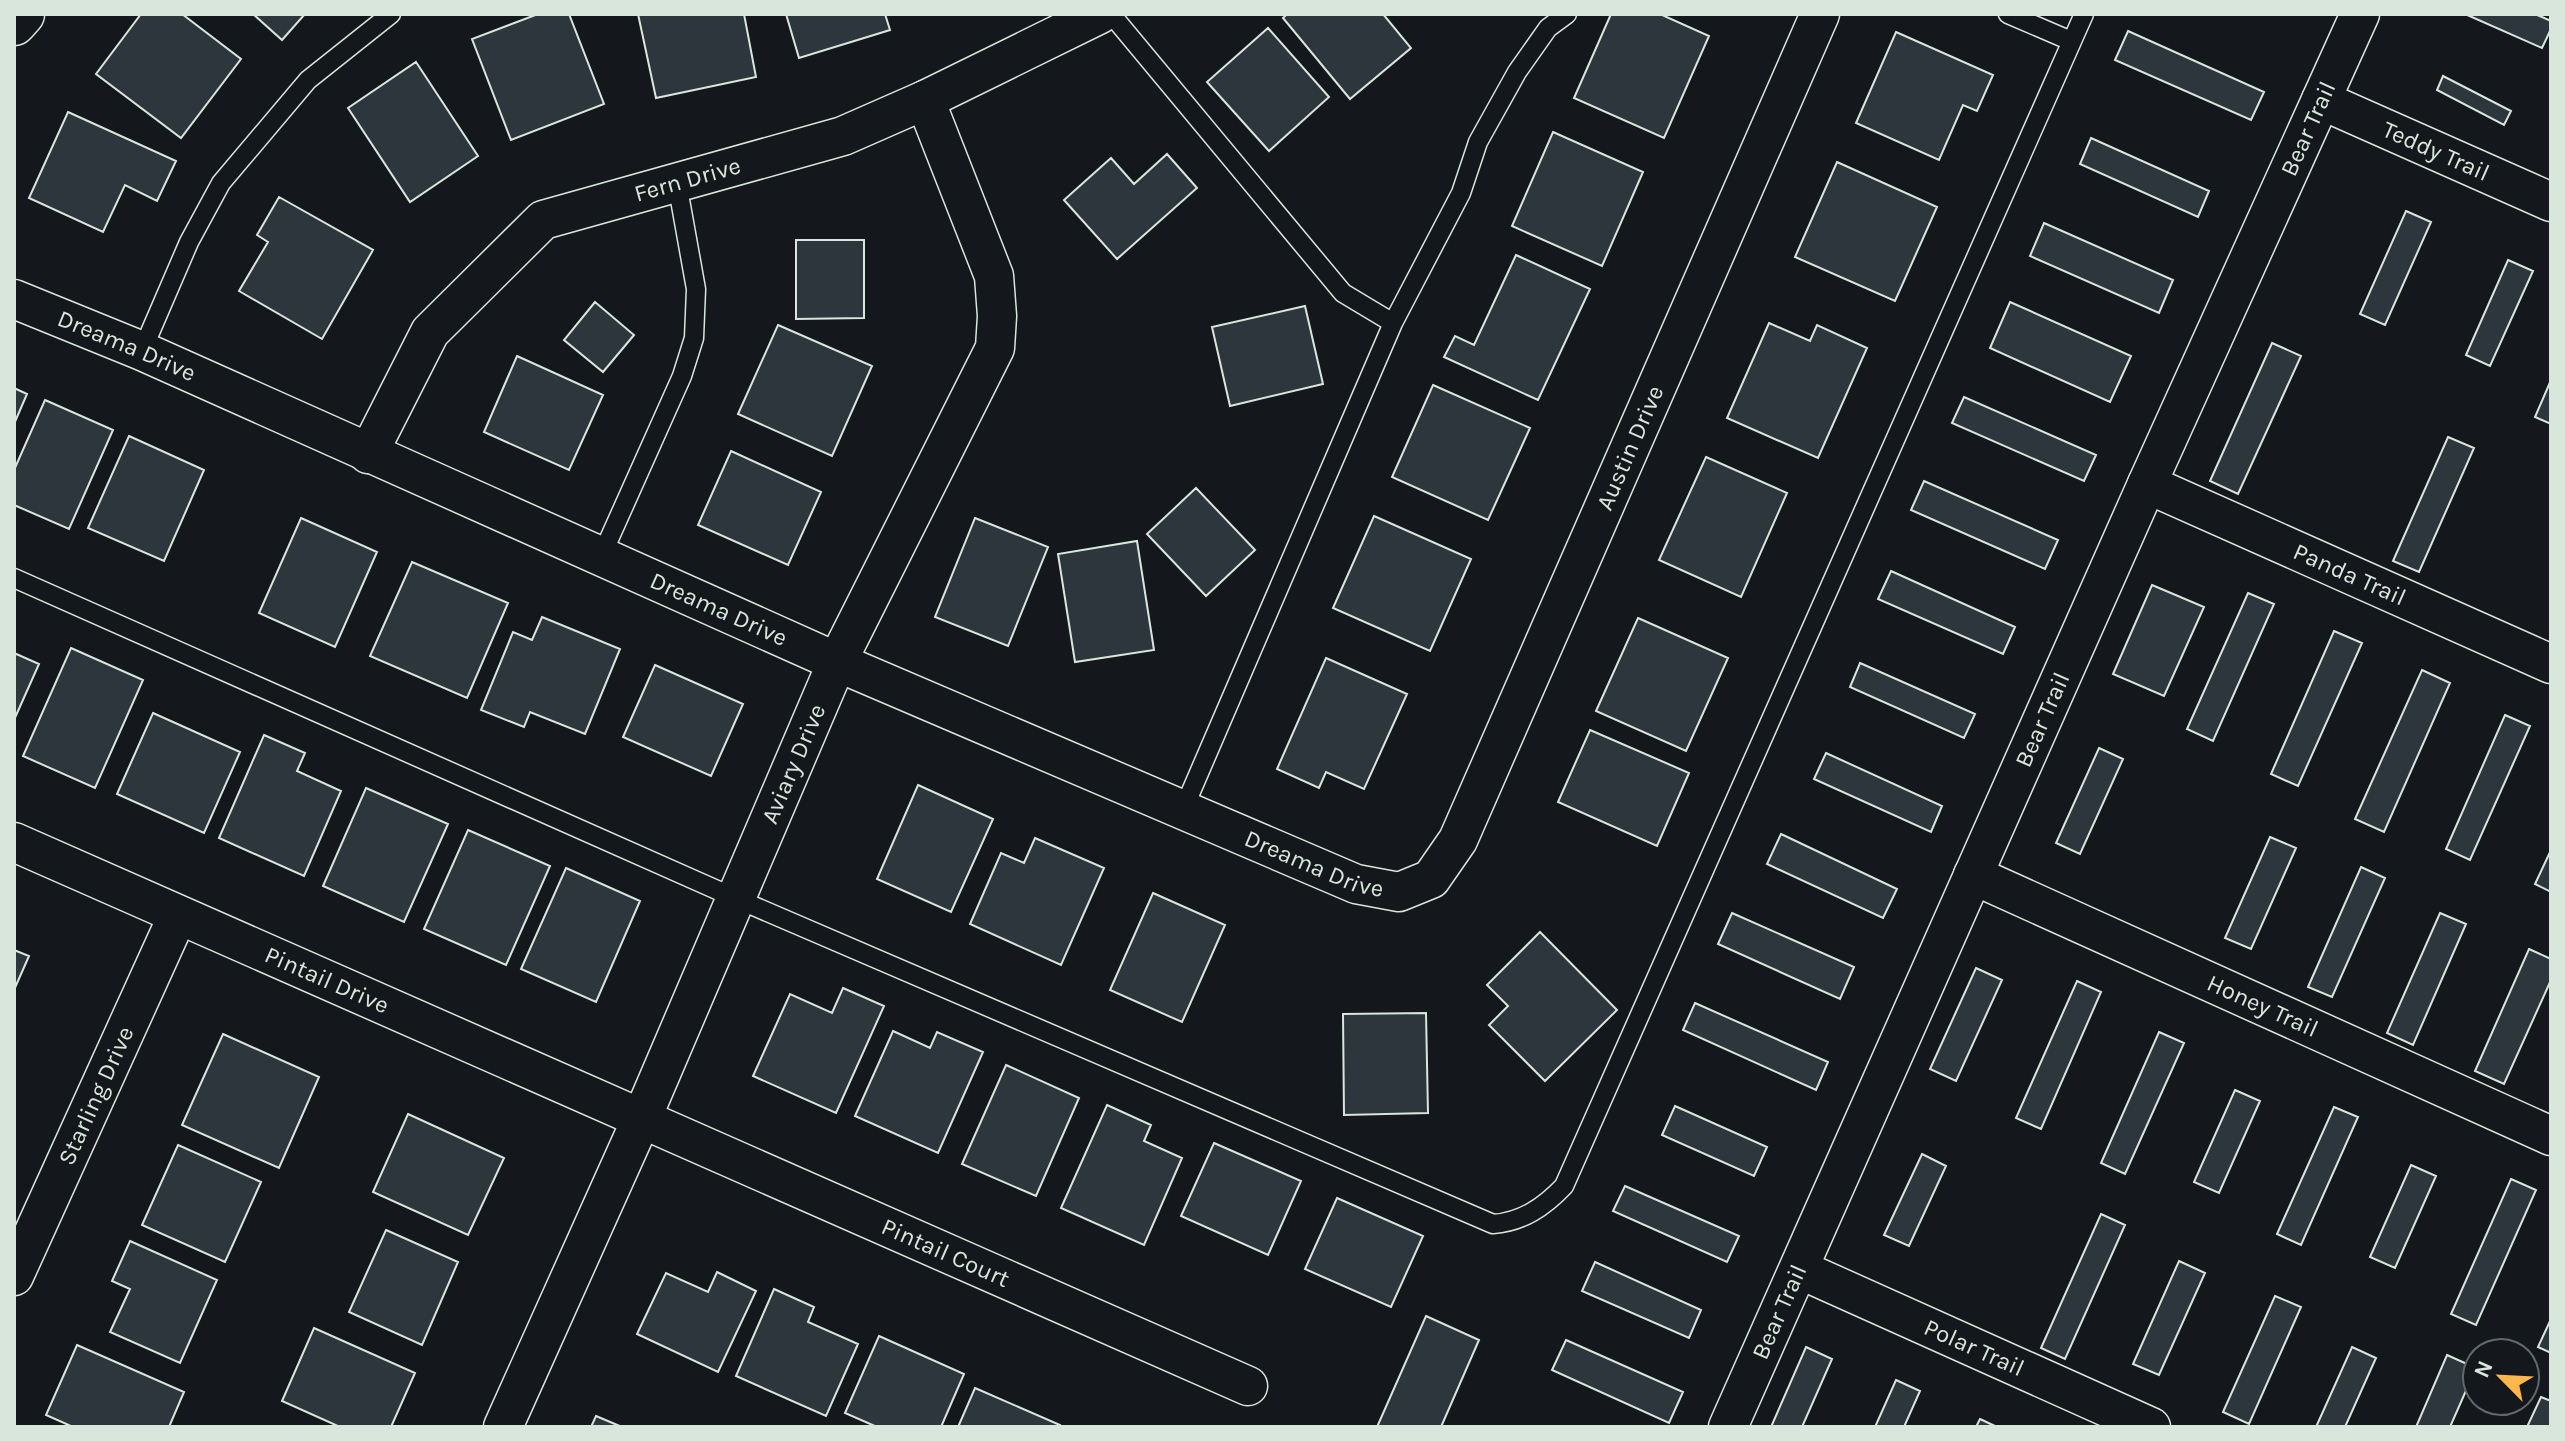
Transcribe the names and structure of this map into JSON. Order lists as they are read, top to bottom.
{
  "streets": {
    "street": [
      "Bear Trail",
      "Teddy Trail",
      "Fern Drive",
      "Dreama Drive",
      "Austin Drive",
      "Panda Trail",
      "Aviary Drive",
      "Pintail Drive",
      "Honey Trail",
      "Starling Drive",
      "Pintail Court",
      "Polar Trail"
    ]
  },
  "crossings": [
    ["Bear Trail", "Teddy Trail"],
    ["Bear Trail", "Panda Trail"],
    ["Bear Trail", "Honey Trail"],
    ["Bear Trail", "Polar Trail"],
    ["Fern Drive", "Dreama Drive"],
    ["Fern Drive", "Aviary Drive"],
    ["Dreama Drive", "Austin Drive"],
    ["Dreama Drive", "Aviary Drive"],
    ["Aviary Drive", "Pintail Drive"],
    ["Aviary Drive", "Pintail Court"],
    ["Pintail Drive", "Starling Drive"],
    ["Pintail Drive", "Pintail Court"]
  ],
  "north": "top left"
}
